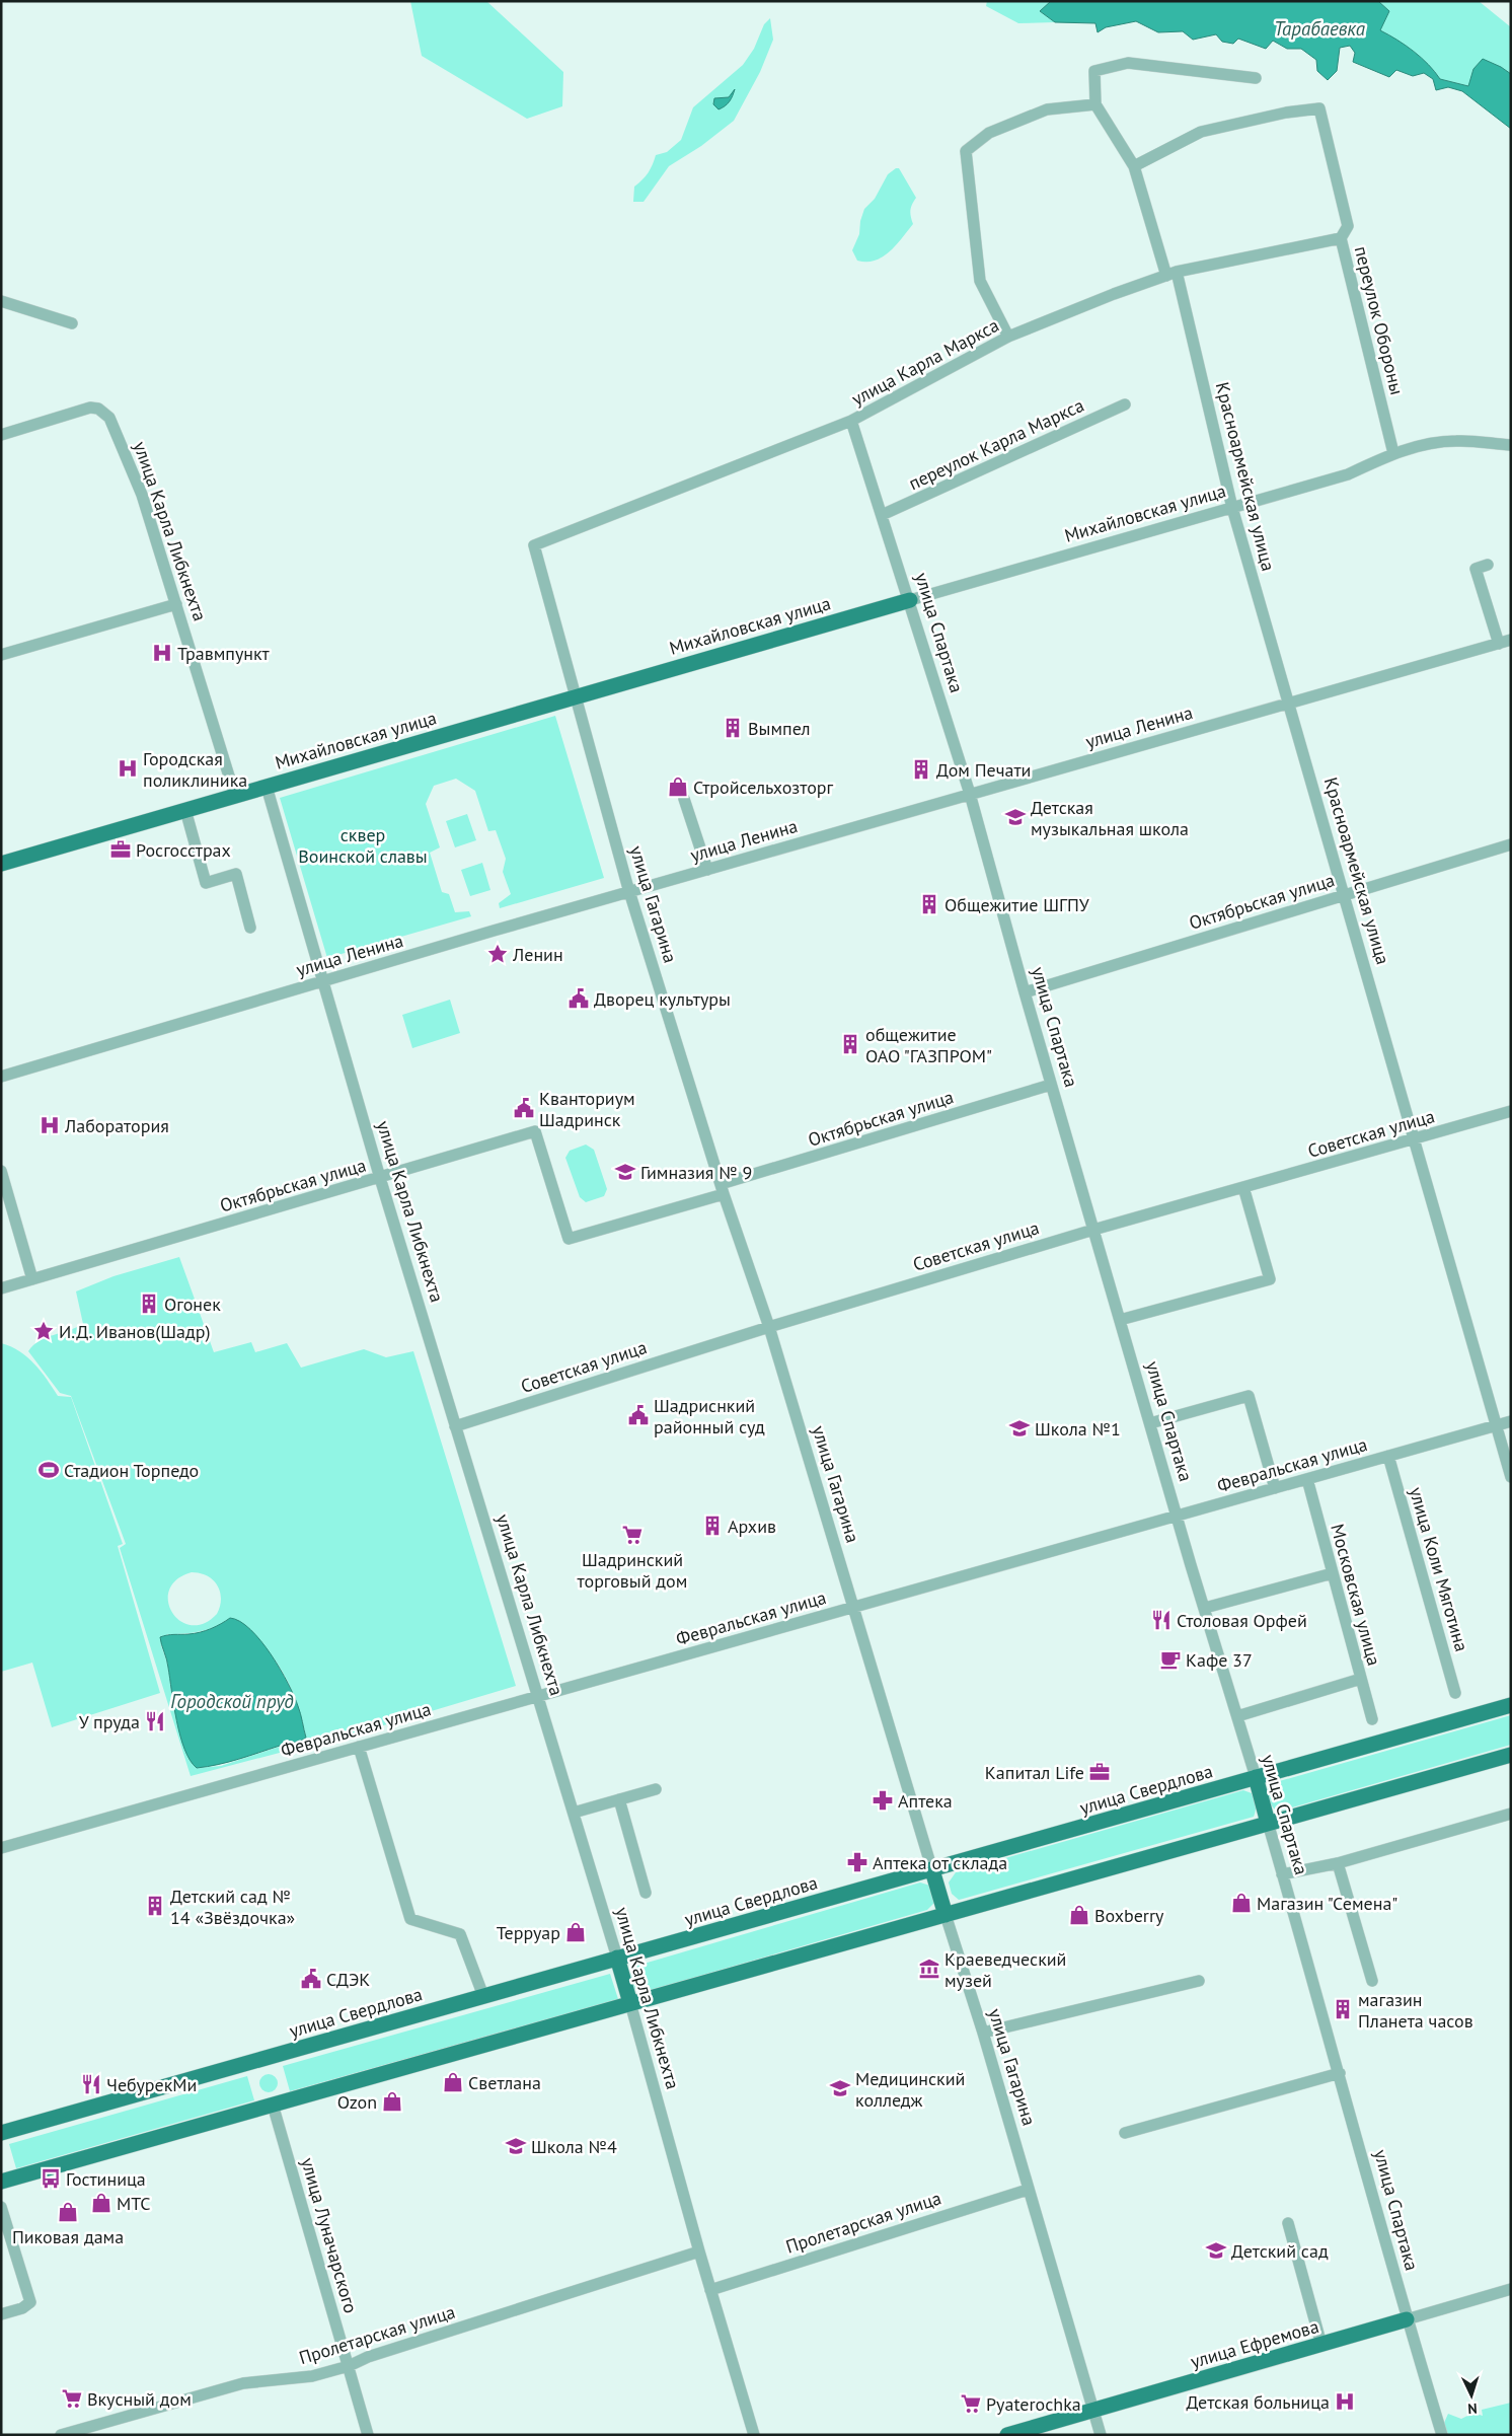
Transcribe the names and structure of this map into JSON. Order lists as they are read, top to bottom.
{
  "streets": {
    "main road": [
      "Михайловская улица",
      "улица Карла Либкнехта",
      "улица Спартака",
      "улица Гагарина",
      "улица Свердлова",
      "улица Ефремова"
    ],
    "street": [
      "переулок Обороны",
      "улица Карла Маркса",
      "переулок Карла Маркса",
      "Красноармейская улица",
      "улица Ленина",
      "Октябрьская улица",
      "Советская улица",
      "Февральская улица",
      "улица Коли Мяготина",
      "Московская улица",
      "Пролетарская улица",
      "улица Луначарского"
    ]
  },
  "crossings": [
    ["переулок Обороны", "улица Карла Маркса"],
    ["переулок Обороны", "Красноармейская улица"],
    ["переулок Обороны", "Михайловская улица"],
    ["улица Карла Маркса", "Красноармейская улица"],
    ["улица Карла Маркса", "улица Спартака"],
    ["улица Карла Маркса", "улица Гагарина"],
    ["переулок Карла Маркса", "улица Спартака"],
    ["Красноармейская улица", "Михайловская улица"],
    ["Красноармейская улица", "улица Ленина"],
    ["Красноармейская улица", "Октябрьская улица"],
    ["Красноармейская улица", "Советская улица"],
    ["Красноармейская улица", "Февральская улица"],
    ["Михайловская улица", "улица Карла Либкнехта"],
    ["Михайловская улица", "улица Спартака"],
    ["Михайловская улица", "улица Гагарина"],
    ["улица Карла Либкнехта", "улица Ленина"],
    ["улица Карла Либкнехта", "Октябрьская улица"],
    ["улица Карла Либкнехта", "Советская улица"],
    ["улица Карла Либкнехта", "Февральская улица"],
    ["улица Карла Либкнехта", "улица Свердлова"],
    ["улица Карла Либкнехта", "Пролетарская улица"],
    ["улица Спартака", "улица Ленина"],
    ["улица Спартака", "Октябрьская улица"],
    ["улица Спартака", "Советская улица"],
    ["улица Спартака", "Февральская улица"],
    ["улица Спартака", "улица Свердлова"],
    ["улица Спартака", "улица Ефремова"],
    ["улица Ленина", "улица Гагарина"],
    ["Октябрьская улица", "улица Гагарина"],
    ["улица Гагарина", "Советская улица"],
    ["улица Гагарина", "Февральская улица"],
    ["улица Гагарина", "улица Свердлова"],
    ["улица Гагарина", "Пролетарская улица"],
    ["улица Гагарина", "улица Ефремова"],
    ["Февральская улица", "улица Коли Мяготина"],
    ["Февральская улица", "Московская улица"],
    ["Пролетарская улица", "улица Луначарского"]
  ],
  "water": ["Тарабаевка", "Городской пруд"],
  "parks": ["сквер Воинской славы"],
  "places": {
    "hospital": [
      "Травмпункт",
      "Городская поликлиника",
      "Лаборатория",
      "Детская больница"
    ],
    "building": [
      "Вымпел",
      "Дом Печати",
      "Общежитие ШГПУ",
      "общежитие ОАО \"ГАЗПРОМ\"",
      "Огонек",
      "Архив",
      "Детский сад № 14 «Звёздочка»",
      "магазин Планета часов"
    ],
    "shop": [
      "Стройсельхозторг",
      "Магазин \"Семена\"",
      "Boxberry",
      "Терруар",
      "Светлана",
      "Ozon",
      "МТС",
      "Пиковая дама"
    ],
    "school or university": [
      "Детская музыкальная школа",
      "Гимназия № 9",
      "Школа №1",
      "Медицинский колледж",
      "Школа №4",
      "Детский сад"
    ],
    "office": ["Росгосстрах", "Капитал Life"],
    "place": ["Ленин", "И.Д. Иванов(Шадр)"],
    "public building": [
      "Дворец культуры",
      "Кванториум Шадринск",
      "Шадриснкий районный суд",
      "СДЭК"
    ],
    "sports": ["Стадион Торпедо"],
    "supermarket": ["Шадринский торговый дом", "Вкусный дом", "Pyaterochka"],
    "restaurant": ["Столовая Орфей", "У пруда", "ЧебурекМи"],
    "cafe": ["Кафе 37"],
    "pharmacy": ["Аптека", "Аптека от склада"],
    "museum": ["Краеведческий музей"],
    "bus stop": ["Гостиница"]
  },
  "north": "bottom"
}
